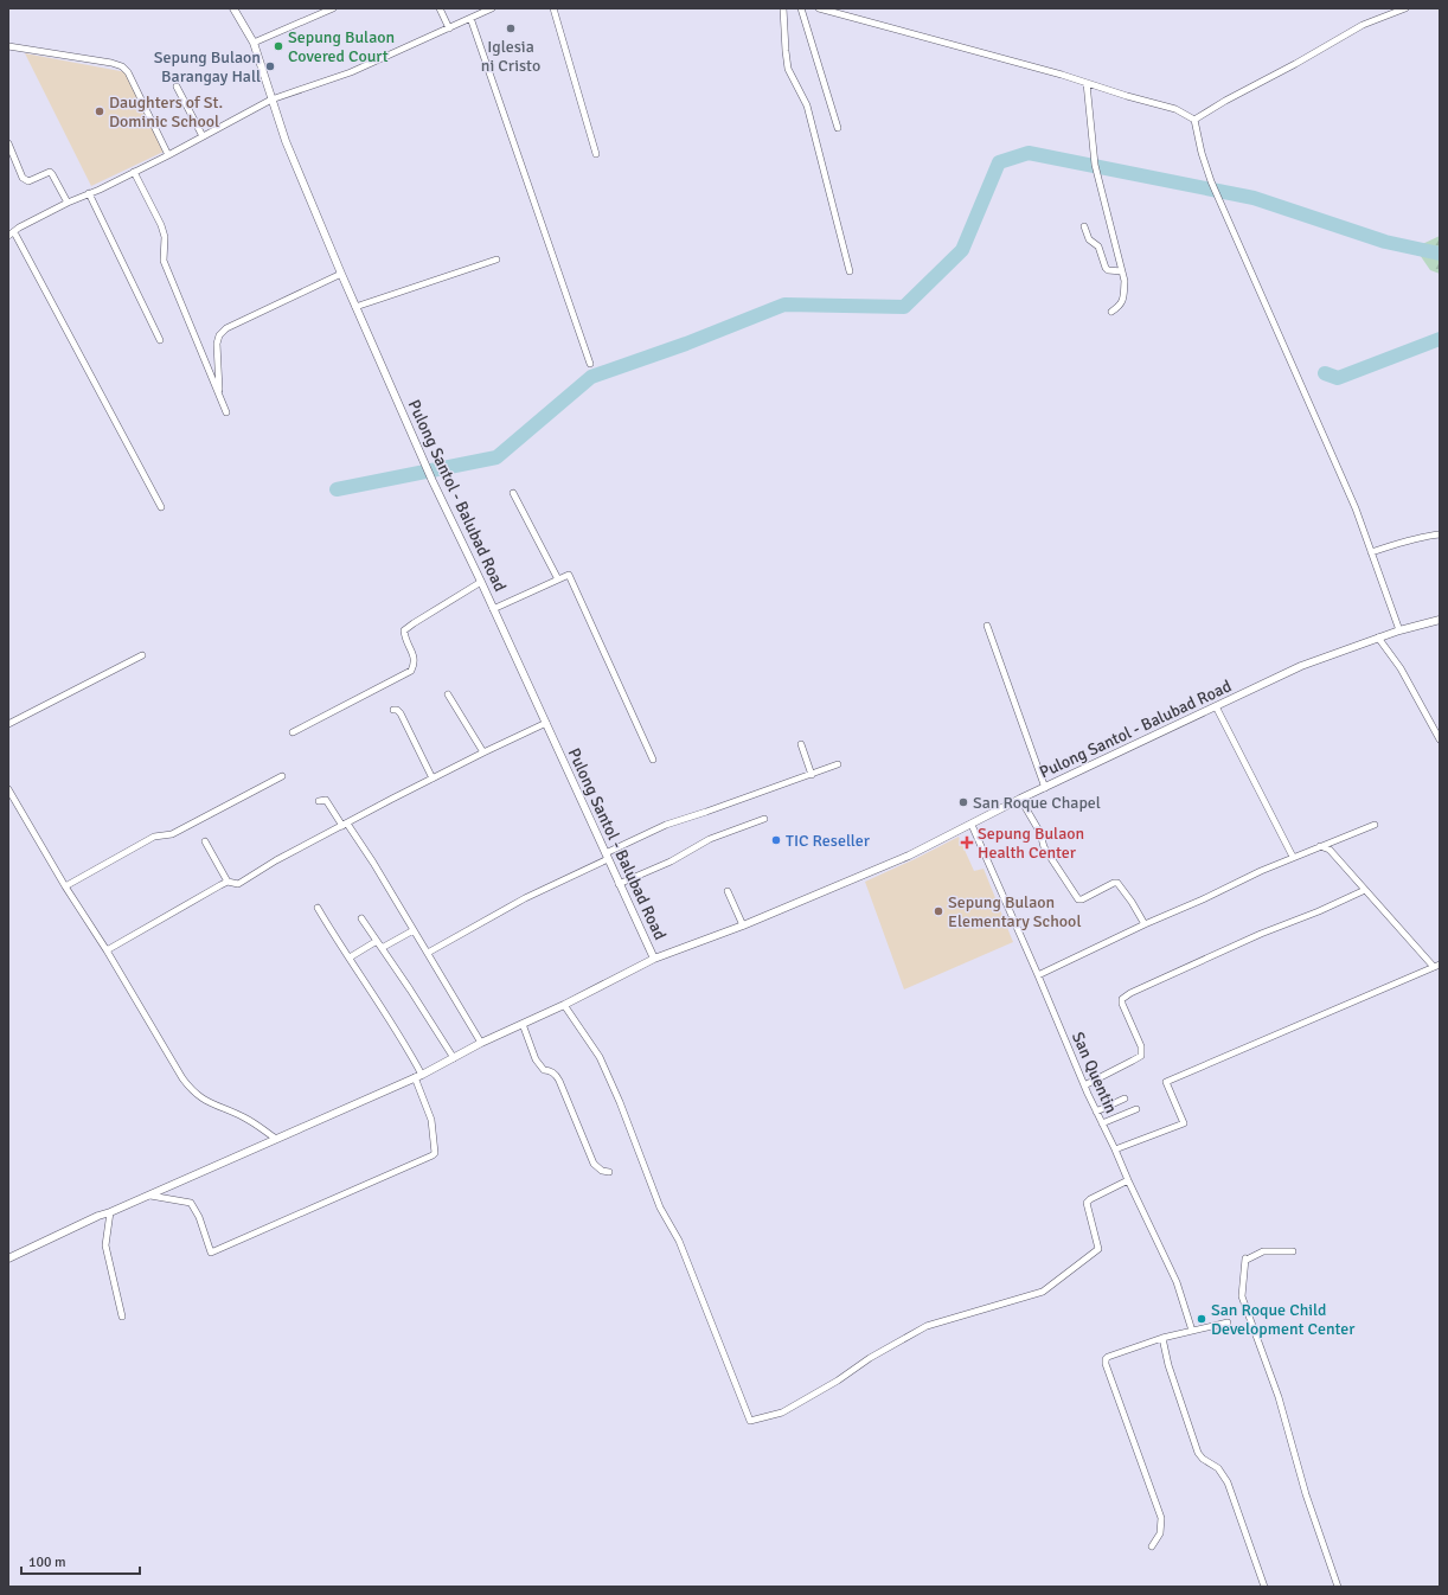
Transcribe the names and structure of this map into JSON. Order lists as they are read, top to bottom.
{
  "streets": {
    "street": ["Pulong Santol - Balubad Road", "San Quentin"]
  },
  "crossings": [
    ["Pulong Santol - Balubad Road", "San Quentin"]
  ],
  "places": {
    "other": [
      "Iglesia ni Cristo",
      "Sepung Bulaon Covered Court",
      "Sepung Bulaon Barangay Hall",
      "Daughters of St. Dominic School",
      "San Roque Chapel",
      "TIC Reseller",
      "Sepung Bulaon Elementary School",
      "San Roque Child Development Center"
    ],
    "health": ["Sepung Bulaon Health Center"]
  },
  "scale_bar": "100 m"
}
